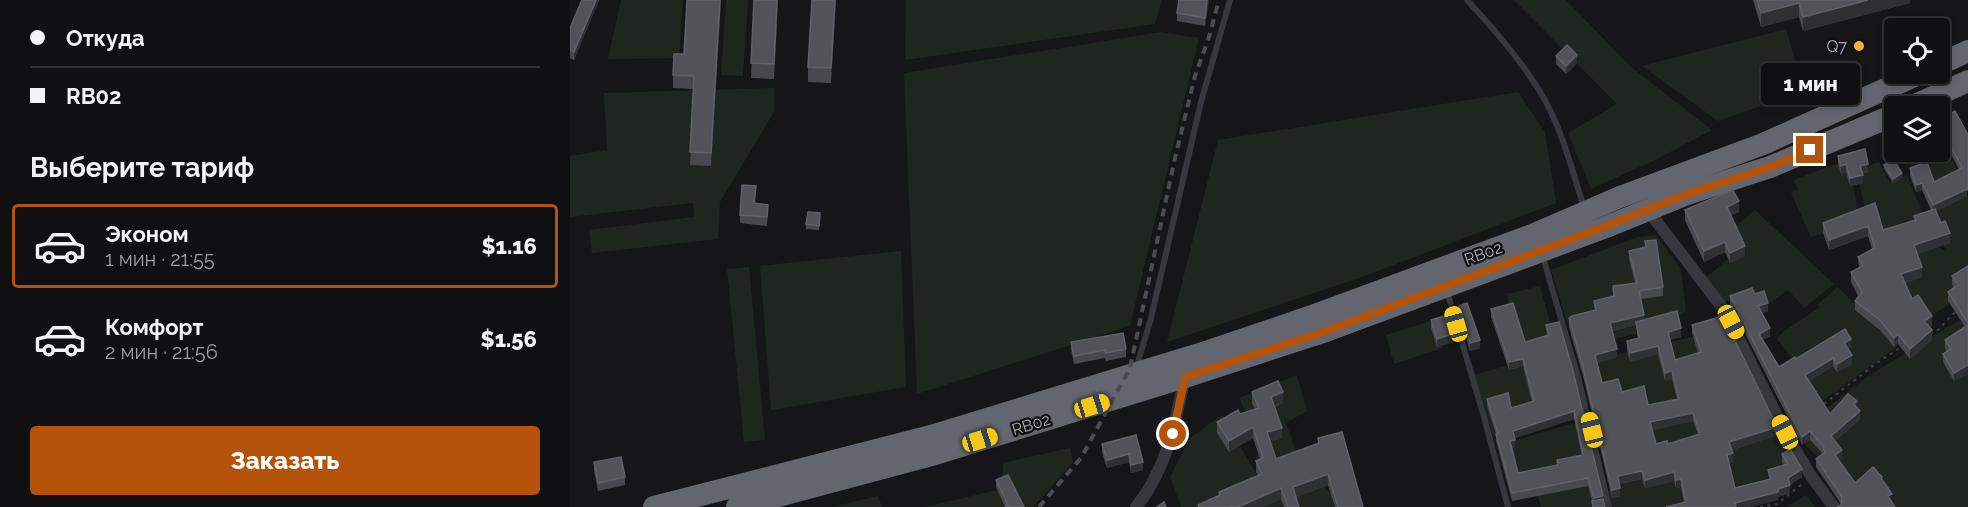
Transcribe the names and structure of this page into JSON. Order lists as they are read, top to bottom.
{
  "streets": {
    "highway": ["RB02"]
  },
  "places": ["Q7"],
  "page": {
    "banner": ["Откуда", "RB02"],
    "bubble": "1 мин",
    "heading": "Выберите тариф",
    "list": [
      {
        "name": "Эконом",
        "note": "1 мин · 21:55",
        "value": "$1.16"
      },
      {
        "name": "Комфорт",
        "note": "2 мин · 21:56",
        "value": "$1.56"
      }
    ],
    "buttons": "Заказать"
  }
}
